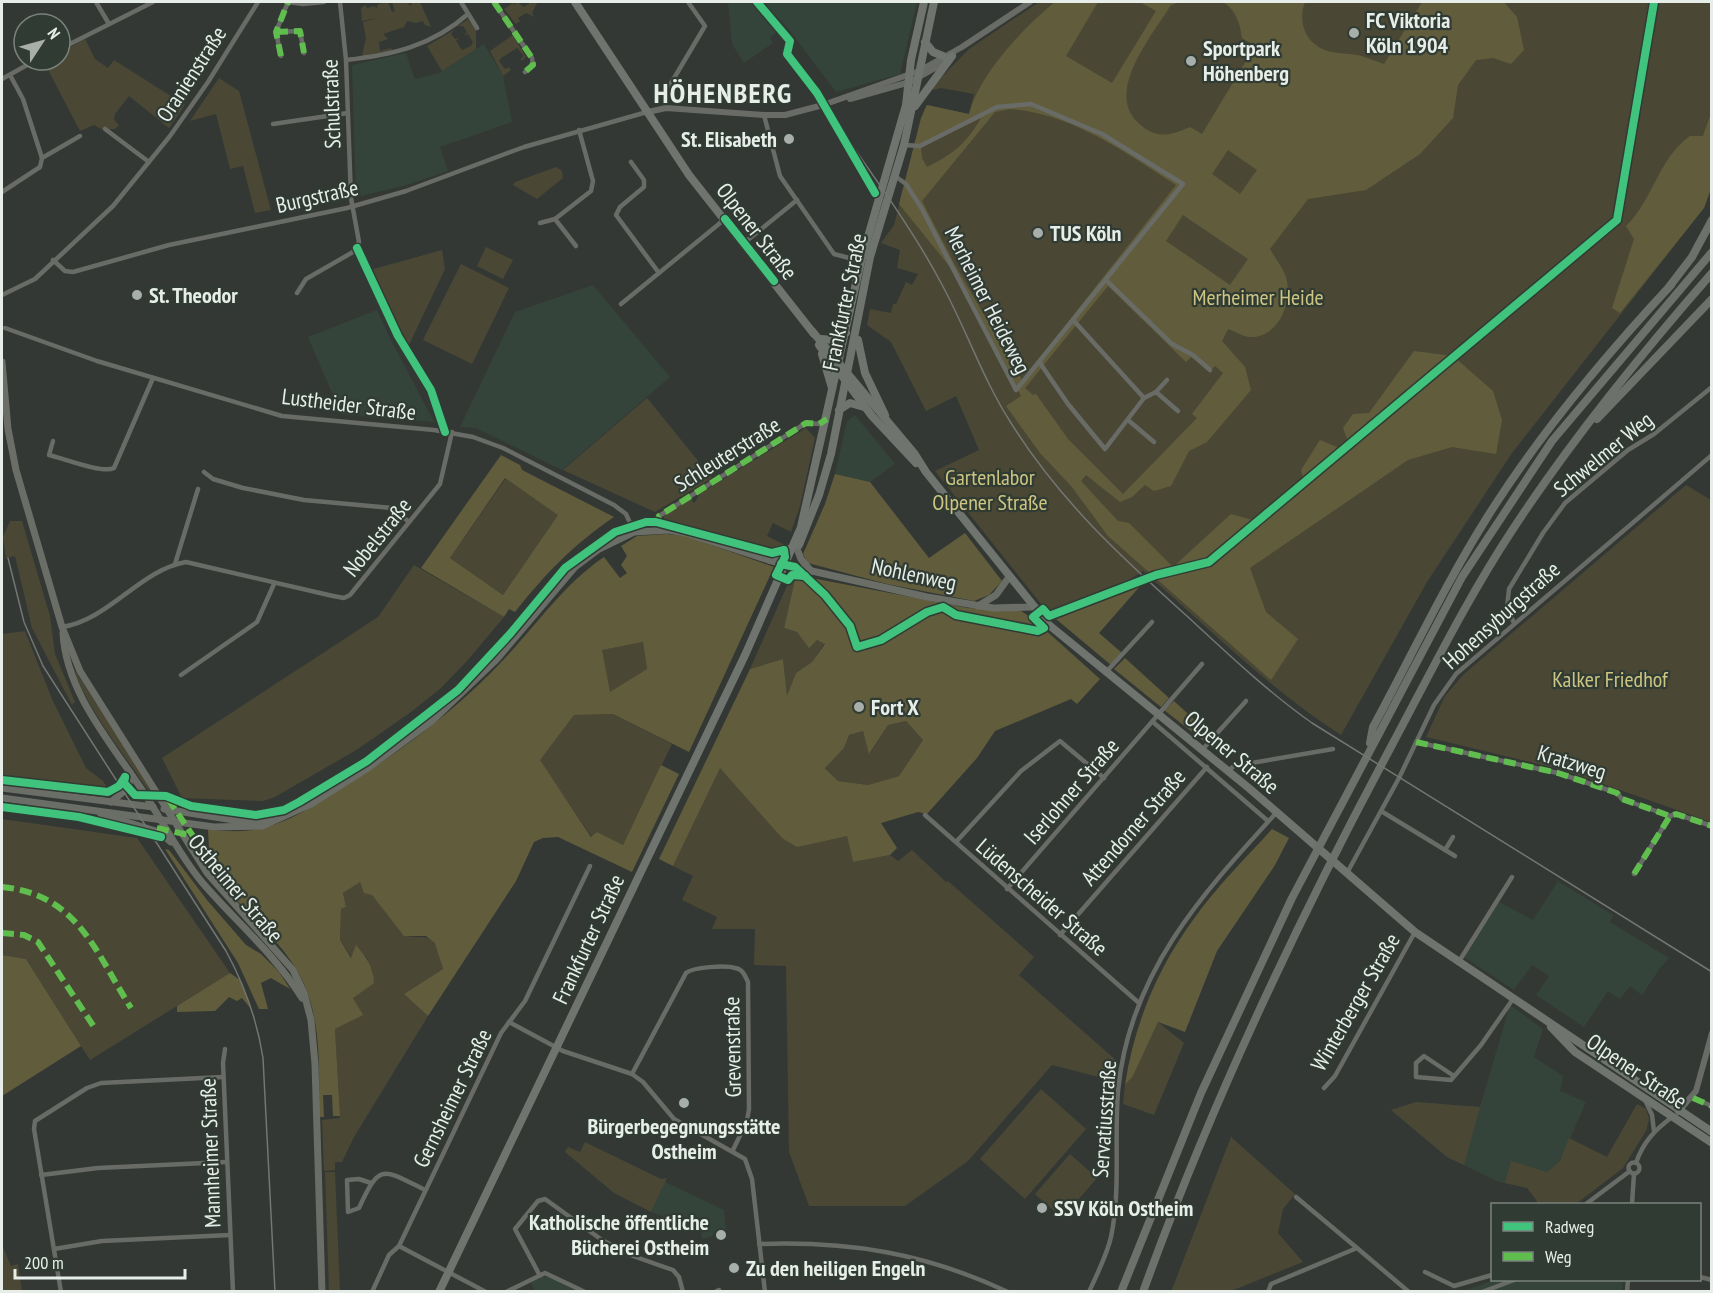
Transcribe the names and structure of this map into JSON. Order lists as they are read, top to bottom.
{
  "streets": {
    "main road": [
      "Olpener Straße",
      "Frankfurter Straße",
      "Nohlenweg",
      "Ostheimer Straße"
    ],
    "street": [
      "Oranienstraße",
      "Schulstraße",
      "Burgstraße",
      "Merheimer Heideweg",
      "Lustheider Straße",
      "Schleuterstraße",
      "Schwelmer Weg",
      "Nobelstraße",
      "Hohensyburgstraße",
      "Kratzweg",
      "Iserlohner Straße",
      "Attendorner Straße",
      "Lüdenscheider Straße",
      "Winterberger Straße",
      "Grevenstraße",
      "Gernsheimer Straße",
      "Servatiusstraße",
      "Mannheimer Straße"
    ]
  },
  "crossings": [
    ["Oranienstraße", "Burgstraße"],
    ["Schulstraße", "Burgstraße"],
    ["Burgstraße", "Olpener Straße"],
    ["Olpener Straße", "Frankfurter Straße"],
    ["Olpener Straße", "Nohlenweg"],
    ["Olpener Straße", "Hohensyburgstraße"],
    ["Olpener Straße", "Iserlohner Straße"],
    ["Olpener Straße", "Attendorner Straße"],
    ["Olpener Straße", "Winterberger Straße"],
    ["Olpener Straße", "Servatiusstraße"],
    ["Merheimer Heideweg", "Frankfurter Straße"],
    ["Frankfurter Straße", "Schleuterstraße"],
    ["Frankfurter Straße", "Nohlenweg"],
    ["Frankfurter Straße", "Gernsheimer Straße"],
    ["Lustheider Straße", "Nobelstraße"],
    ["Lustheider Straße", "Nohlenweg"],
    ["Schleuterstraße", "Nohlenweg"],
    ["Schwelmer Weg", "Hohensyburgstraße"],
    ["Hohensyburgstraße", "Kratzweg"],
    ["Iserlohner Straße", "Lüdenscheider Straße"],
    ["Attendorner Straße", "Lüdenscheider Straße"],
    ["Lüdenscheider Straße", "Servatiusstraße"],
    ["Grevenstraße", "Gernsheimer Straße"]
  ],
  "districts": ["HÖHENBERG"],
  "parks": ["Merheimer Heide", "Gartenlabor Olpener Straße", "Kalker Friedhof"],
  "places": [
    "FC Viktoria Köln 1904",
    "Sportpark Höhenberg",
    "St. Elisabeth",
    "TUS Köln",
    "St. Theodor",
    "Fort X",
    "Bürgerbegegnungsstätte Ostheim",
    "SSV Köln Ostheim",
    "Katholische öffentliche Bücherei Ostheim",
    "Zu den heiligen Engeln"
  ],
  "legend": ["Radweg", "Weg"],
  "scale_bar": "200 m",
  "north": "top right"
}
